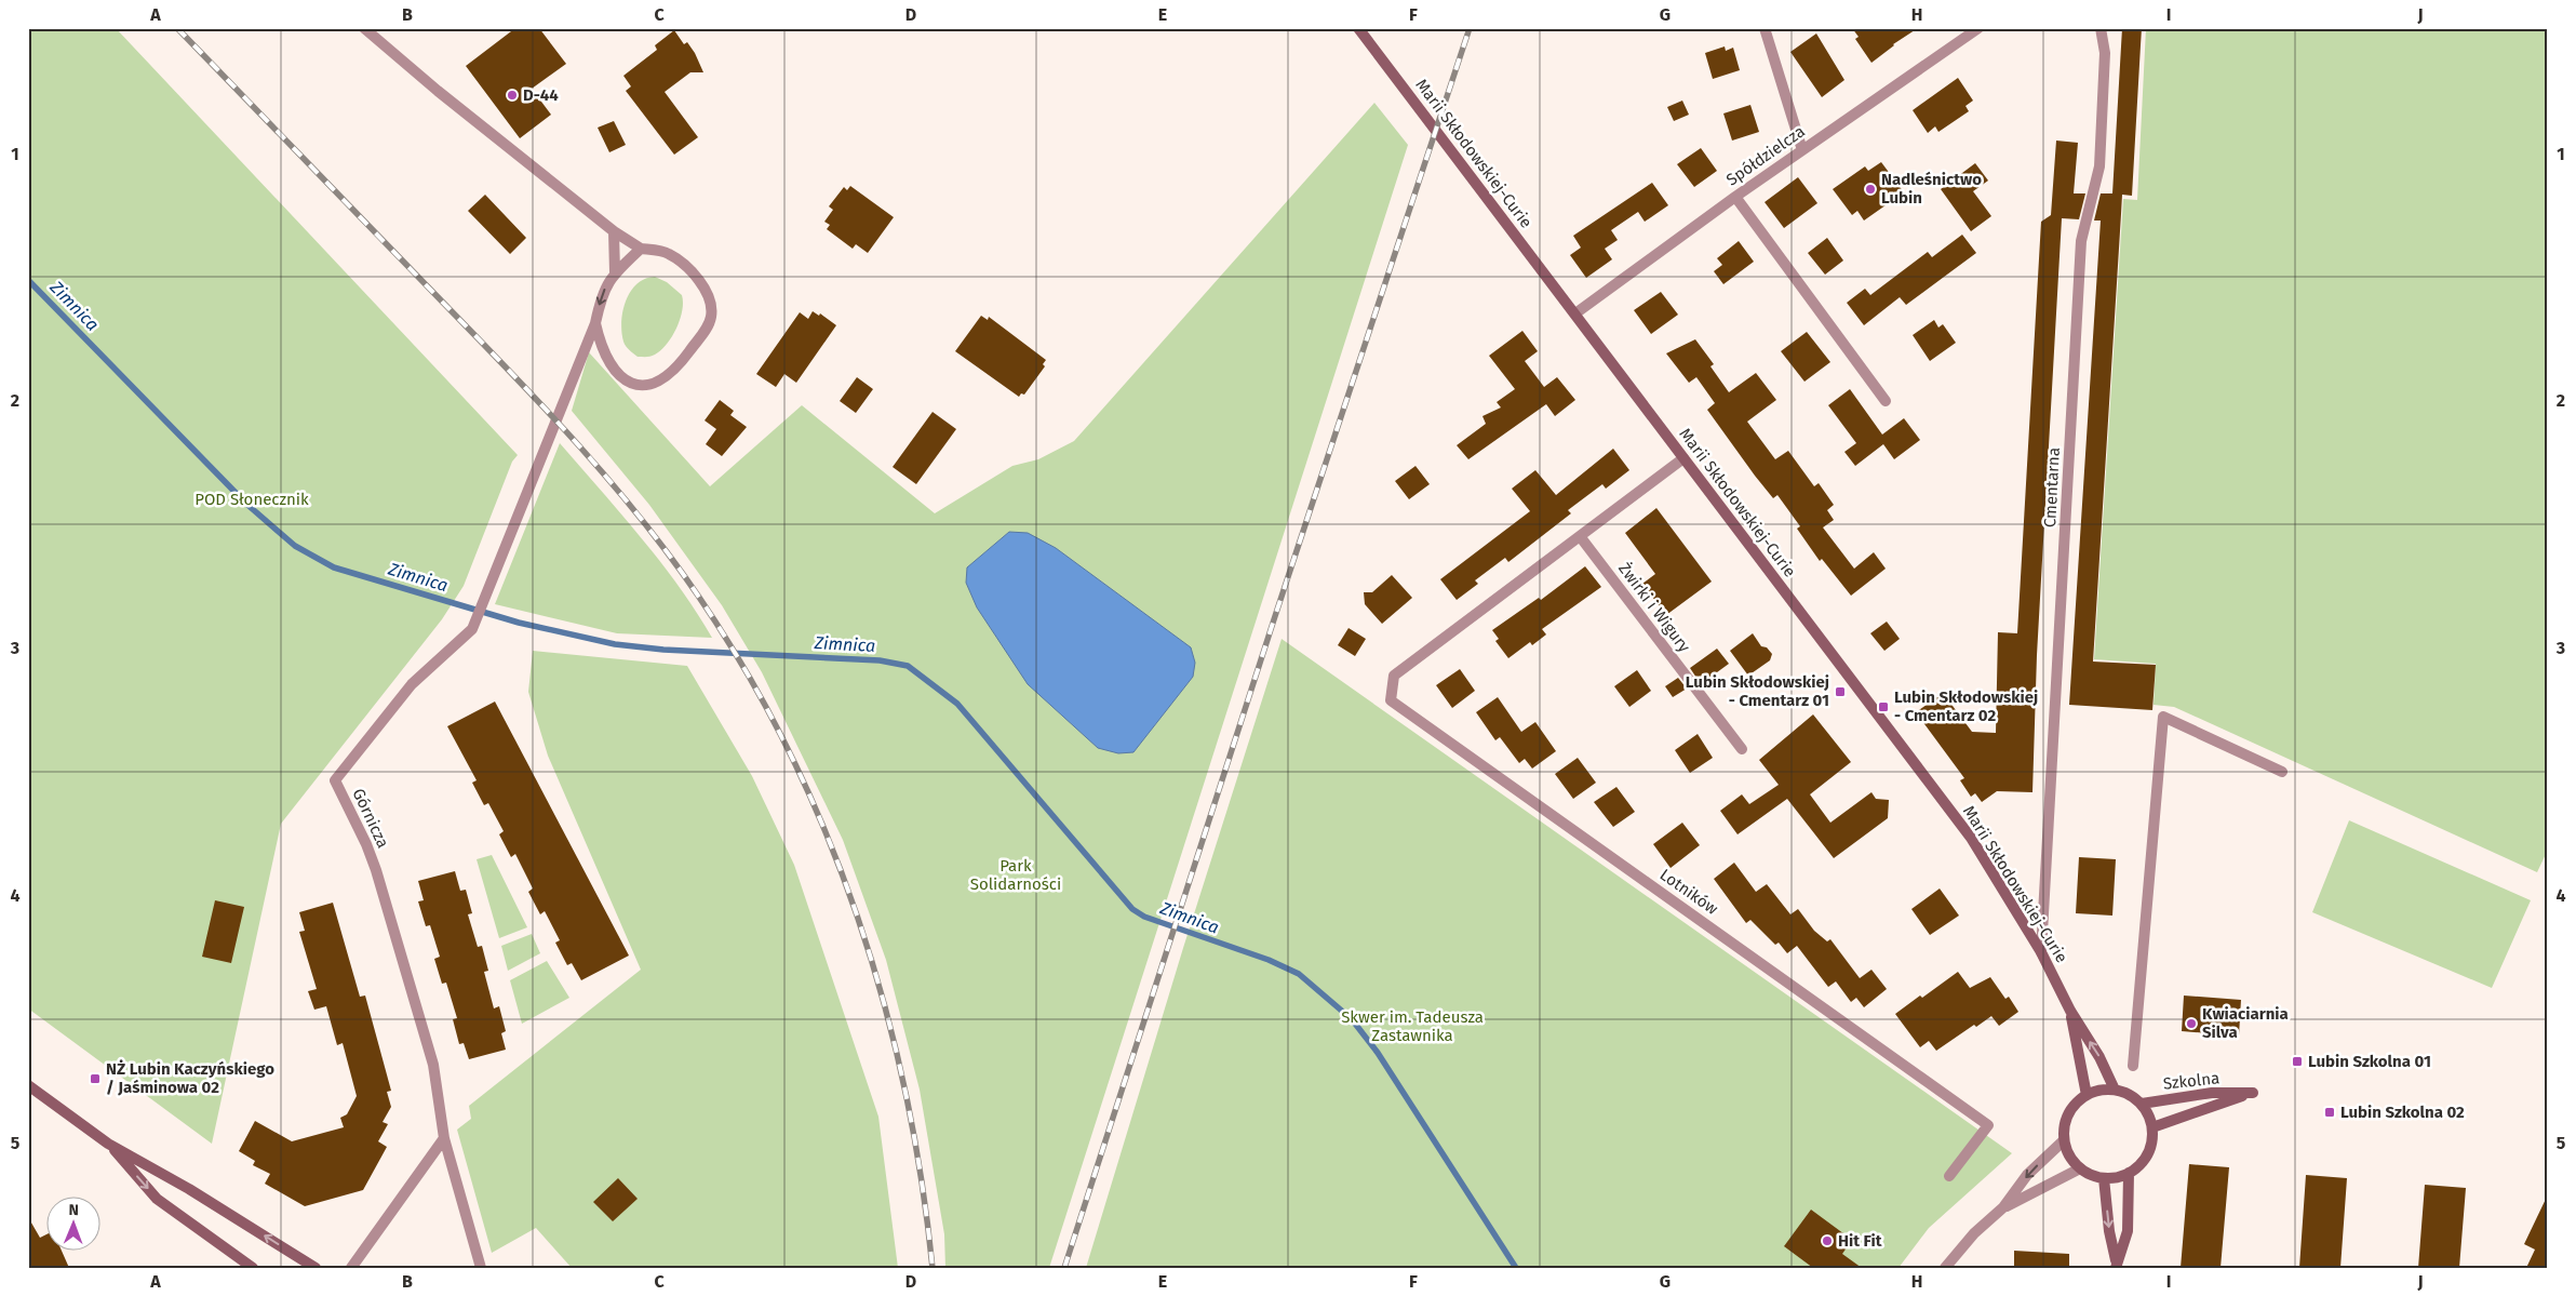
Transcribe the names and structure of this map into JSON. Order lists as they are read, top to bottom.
{
  "streets": {
    "street": [
      "Marii Skłodowskiej-Curie",
      "Spółdzielcza",
      "Cmentarna",
      "Żwirki i Wigury",
      "Górnicza",
      "Lotników",
      "Szkolna"
    ]
  },
  "crossings": [
    ["Marii Skłodowskiej-Curie", "Spółdzielcza"],
    ["Marii Skłodowskiej-Curie", "Cmentarna"],
    ["Marii Skłodowskiej-Curie", "Szkolna"],
    ["Żwirki i Wigury", "Lotników"]
  ],
  "water": ["Zimnica"],
  "parks": ["POD Słonecznik", "Park Solidarności", "Skwer im. Tadeusza Zastawnika"],
  "places": {
    "other": [
      "D-44",
      "Nadleśnictwo Lubin",
      "Kwiaciarnia Silva",
      "Hit Fit"
    ],
    "transit": [
      "Lubin Skłodowskiej - Cmentarz 01",
      "Lubin Skłodowskiej - Cmentarz 02",
      "Lubin Szkolna 01",
      "NŻ Lubin Kaczyńskiego / Jaśminowa 02",
      "Lubin Szkolna 02"
    ]
  },
  "north": "top",
  "grid": {
    "columns": [
      "A",
      "B",
      "C",
      "D",
      "E",
      "F",
      "G",
      "H",
      "I",
      "J"
    ],
    "rows": [
      "1",
      "2",
      "3",
      "4",
      "5"
    ]
  }
}
